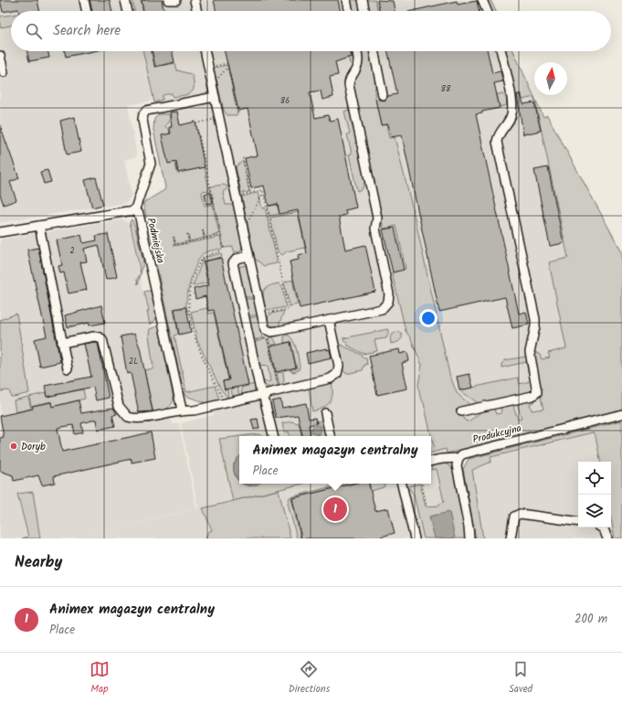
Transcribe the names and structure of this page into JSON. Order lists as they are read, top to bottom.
{
  "streets": {
    "street": ["Podmiejska", "Produkcyjna"]
  },
  "places": ["Doryb"],
  "house_numbers": [
    "88",
    "86",
    "2",
    "2L"
  ],
  "north": "top",
  "page": {
    "search": "Search here",
    "popup": ["Animex magazyn centralny", "Place"],
    "pins": "1",
    "heading": "Nearby",
    "list": [
      {
        "mark": "1",
        "name": "Animex magazyn centralny",
        "note": "Place",
        "value": "200 m"
      }
    ],
    "nav": ["Map", "Directions", "Saved"]
  }
}
